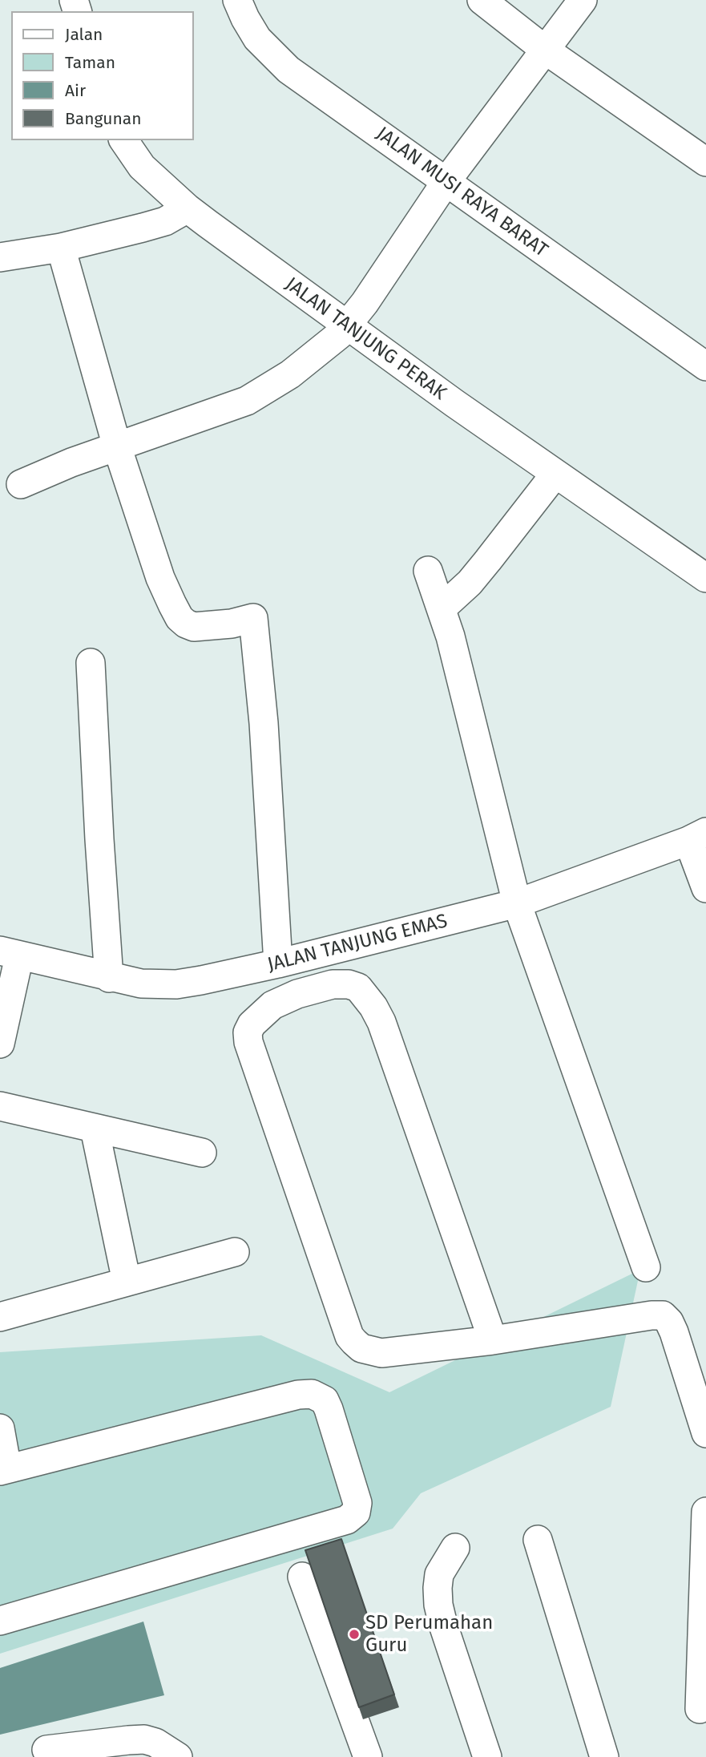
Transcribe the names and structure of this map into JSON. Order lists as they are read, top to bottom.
{
  "streets": {
    "street": ["JALAN MUSI RAYA BARAT", "JALAN TANJUNG PERAK", "JALAN TANJUNG EMAS"]
  },
  "places": ["SD Perumahan Guru"],
  "legend": [
    "Jalan",
    "Taman",
    "Air",
    "Bangunan"
  ]
}
